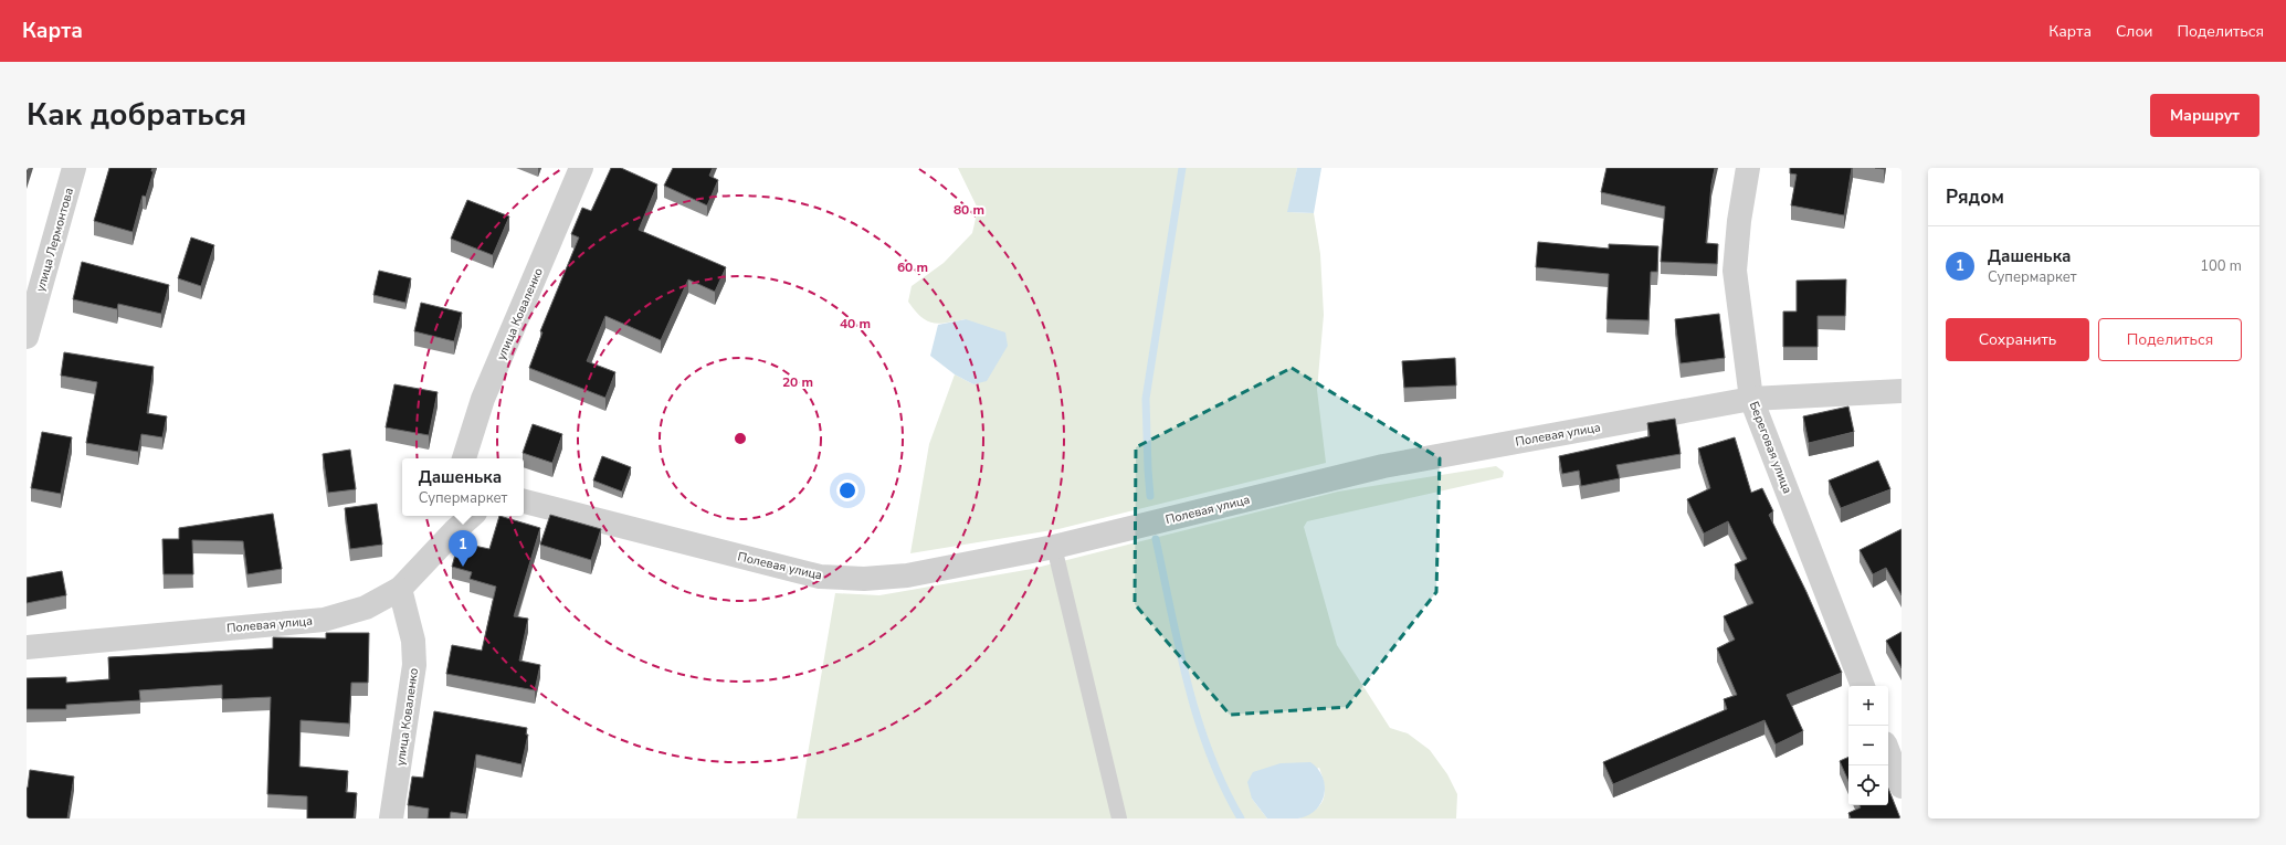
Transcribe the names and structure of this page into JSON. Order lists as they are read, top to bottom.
{
  "streets": {
    "street": [
      "улица Лермонтова",
      "улица Коваленко",
      "Полевая улица",
      "Береговая улица"
    ]
  },
  "crossings": [
    ["улица Коваленко", "Полевая улица"],
    ["Полевая улица", "Береговая улица"]
  ],
  "page": {
    "header": "Карта",
    "nav": ["Карта", "Слои", "Поделиться"],
    "title": "Как добраться",
    "buttons": [
      "Маршрут",
      ["Сохранить", "Поделиться"]
    ],
    "heading": "Рядом",
    "list": [
      {
        "mark": "1",
        "name": "Дашенька",
        "note": "Супермаркет",
        "value": "100 m"
      }
    ],
    "popup": ["Дашенька", "Супермаркет"],
    "pins": "1",
    "map_buttons": ["+", "−"]
  },
  "rings": [
    "80 m",
    "60 m",
    "40 m",
    "20 m"
  ]
}
